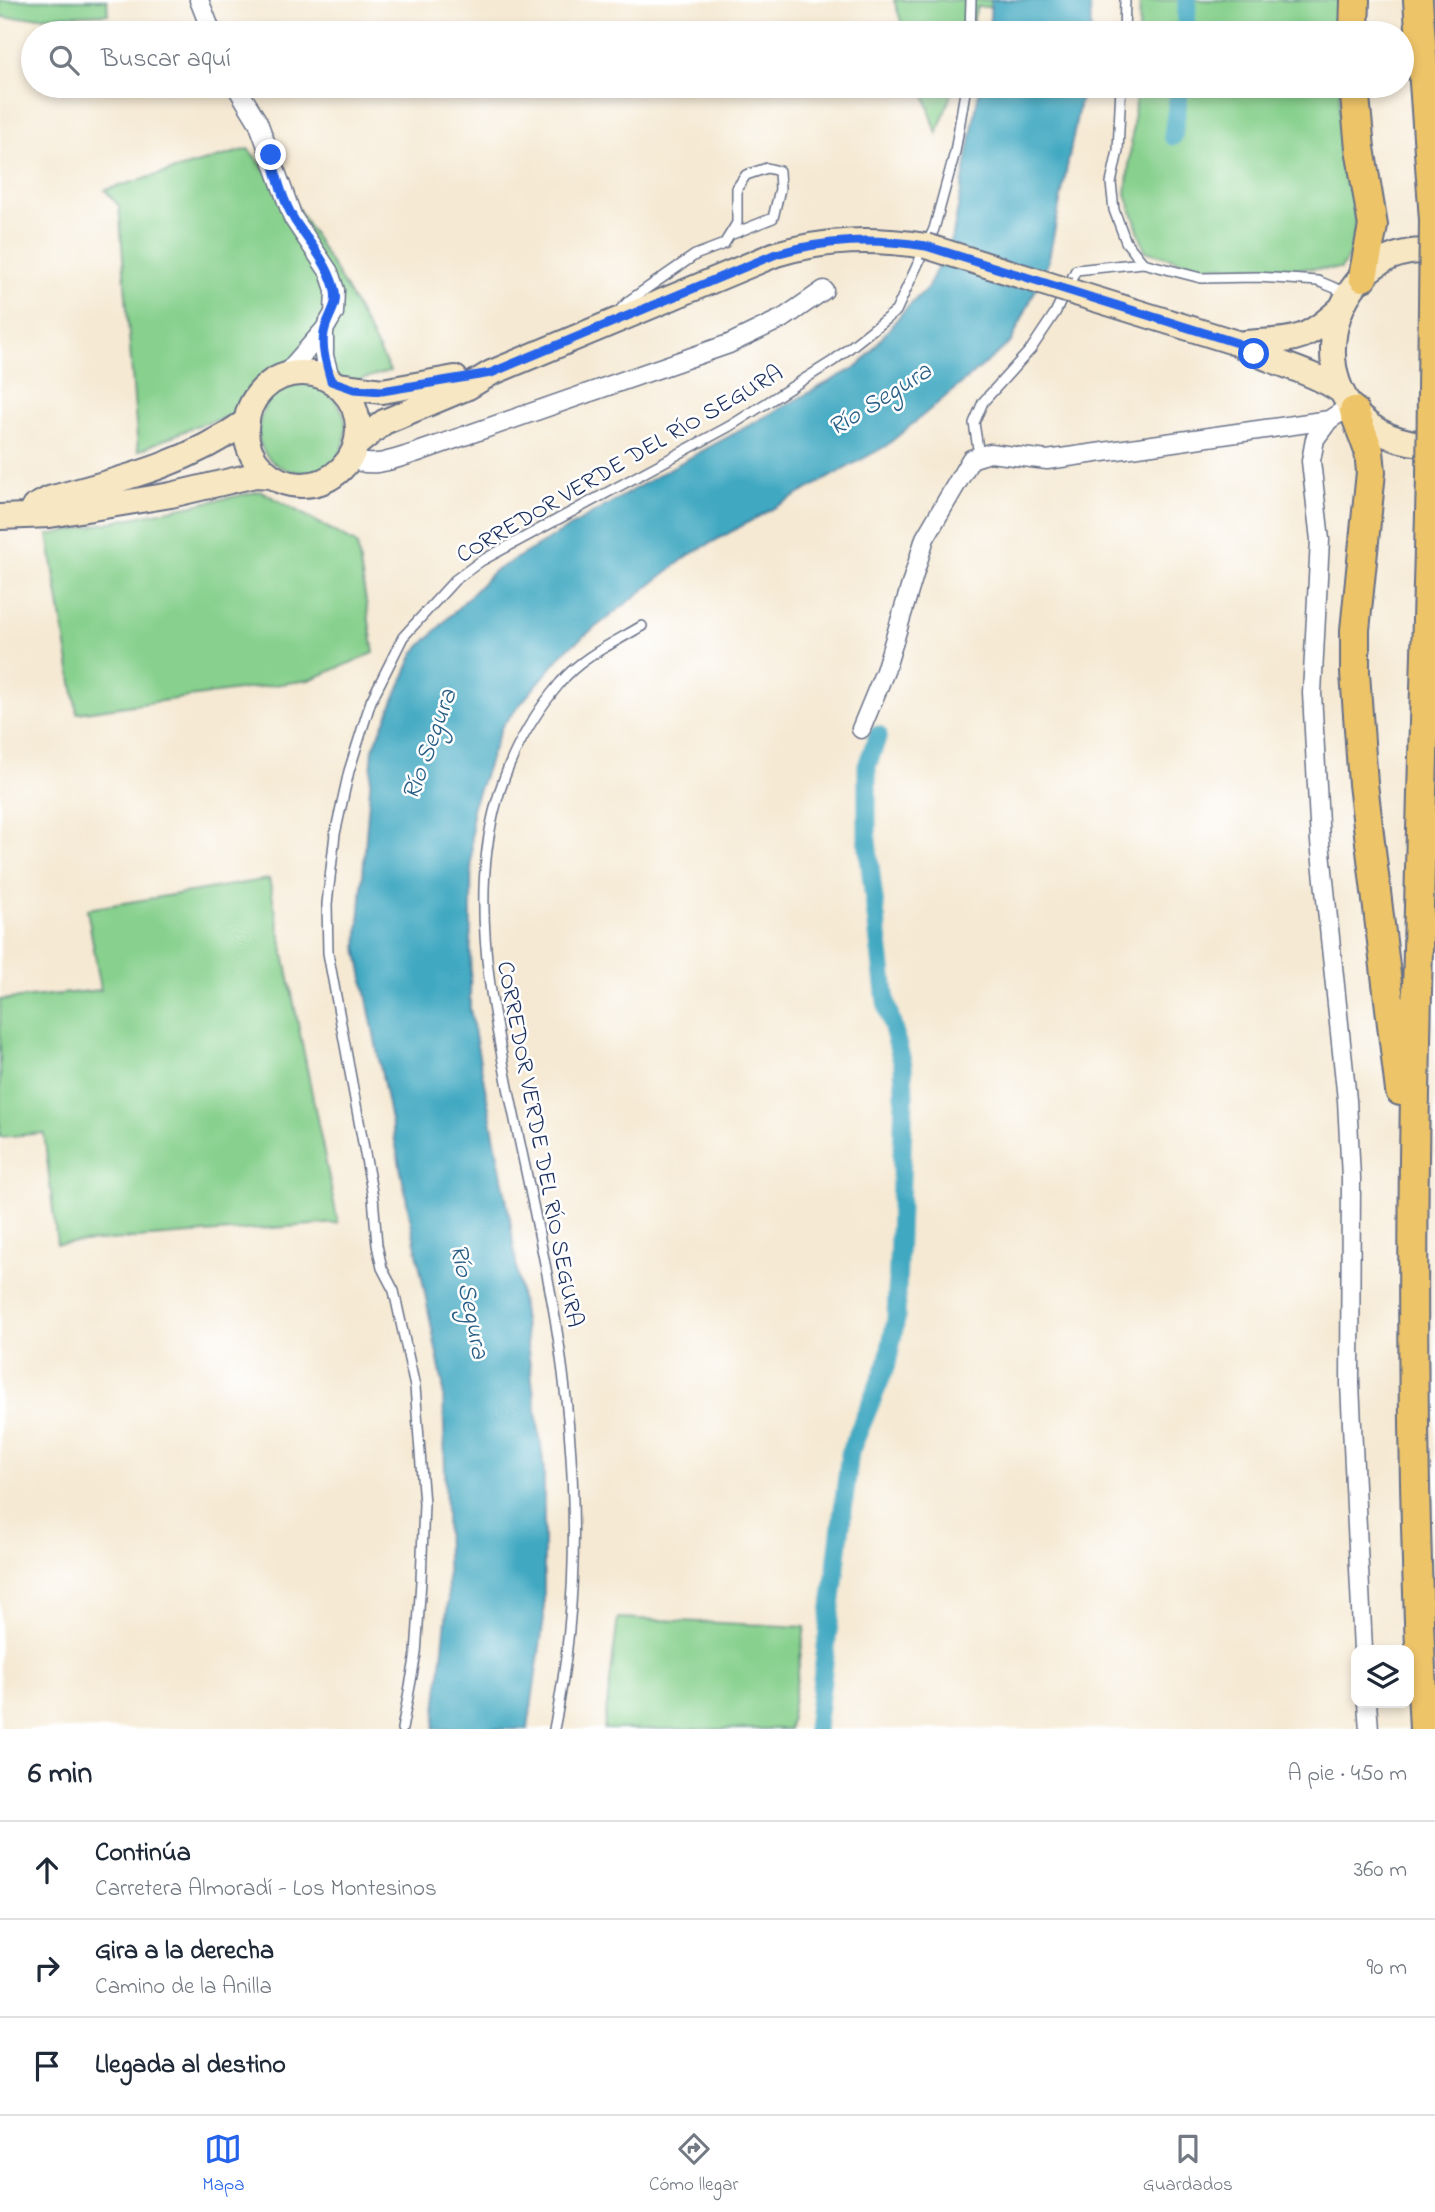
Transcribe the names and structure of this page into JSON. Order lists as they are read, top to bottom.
{
  "streets": {
    "lane": ["CORREDOR VERDE DEL RÍO SEGURA"]
  },
  "water": ["Río Segura"],
  "page": {
    "search": "Buscar aquí",
    "heading": ["6 min", "A pie · 450 m"],
    "list": [
      ["Continúa", "Carretera Almoradí - Los Montesinos", "360 m"],
      ["Gira a la derecha", "Camino de la Anilla", "90 m"],
      "Llegada al destino"
    ],
    "nav": ["Mapa", "Cómo llegar", "Guardados"]
  }
}
